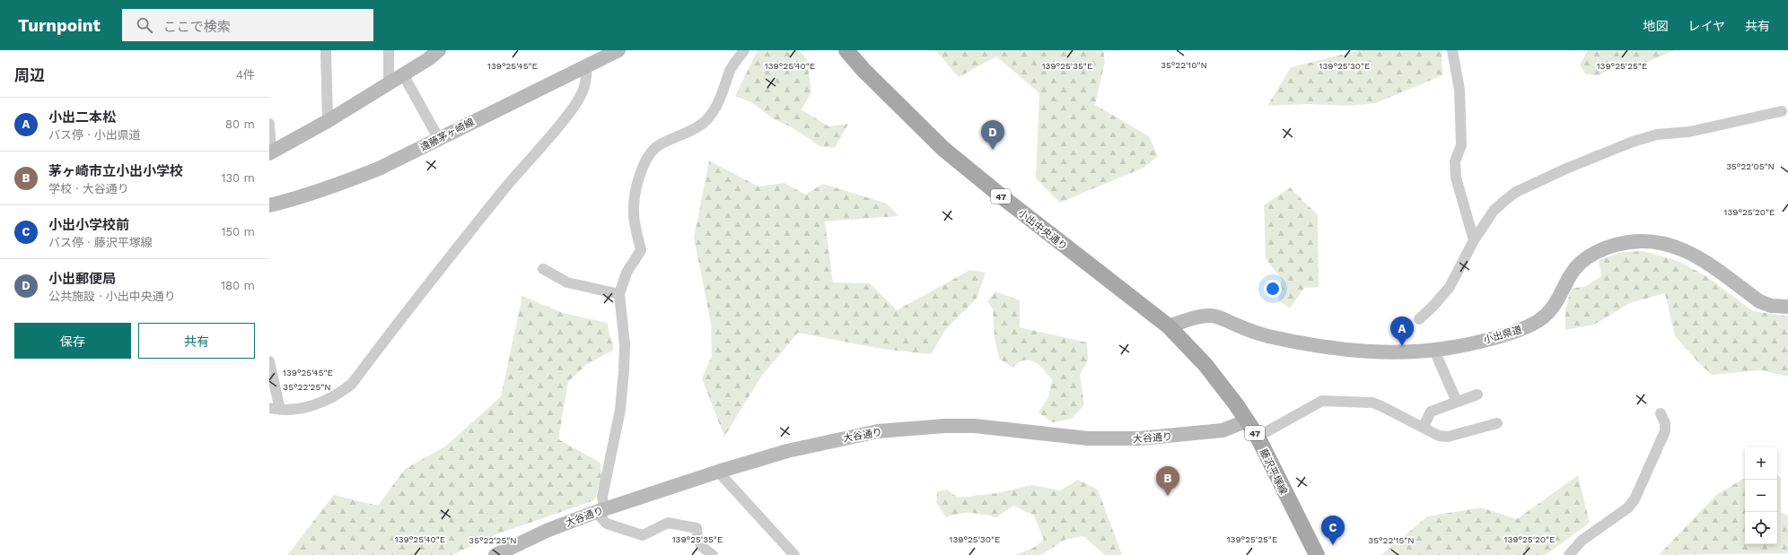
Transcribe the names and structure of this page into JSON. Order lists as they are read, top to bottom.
{
  "streets": {
    "main road": [
      "遠藤茅ヶ崎線",
      "47",
      "小出中央通り",
      "小出県道",
      "大谷通り",
      "藤沢平塚線"
    ]
  },
  "crossings": [
    ["小出中央通り", "小出県道"],
    ["小出中央通り", "藤沢平塚線"],
    ["小出県道", "藤沢平塚線"],
    ["大谷通り", "藤沢平塚線"]
  ],
  "page": {
    "header": "Turnpoint",
    "search": "ここで検索",
    "nav": ["地図", "レイヤ", "共有"],
    "heading": ["周辺", "4件"],
    "list": [
      {
        "mark": "A",
        "name": "小出二本松",
        "note": "バス停 · 小出県道",
        "value": "80 m"
      },
      {
        "mark": "B",
        "name": "茅ヶ崎市立小出小学校",
        "note": "学校 · 大谷通り",
        "value": "130 m"
      },
      {
        "mark": "C",
        "name": "小出小学校前",
        "note": "バス停 · 藤沢平塚線",
        "value": "150 m"
      },
      {
        "mark": "D",
        "name": "小出郵便局",
        "note": "公共施設 · 小出中央通り",
        "value": "180 m"
      }
    ],
    "pins": [
      "D",
      "A",
      "B",
      "C"
    ],
    "buttons": ["保存", "共有"],
    "map_buttons": ["+", "−"]
  },
  "coordinates": [
    "35°22'10\"N",
    "139°25'45\"E",
    "139°25'40\"E",
    "139°25'35\"E",
    "139°25'30\"E",
    "139°25'25\"E",
    "35°22'05\"N",
    "139°25'20\"E",
    "35°22'25\"N",
    "35°22'15\"N"
  ]
}
